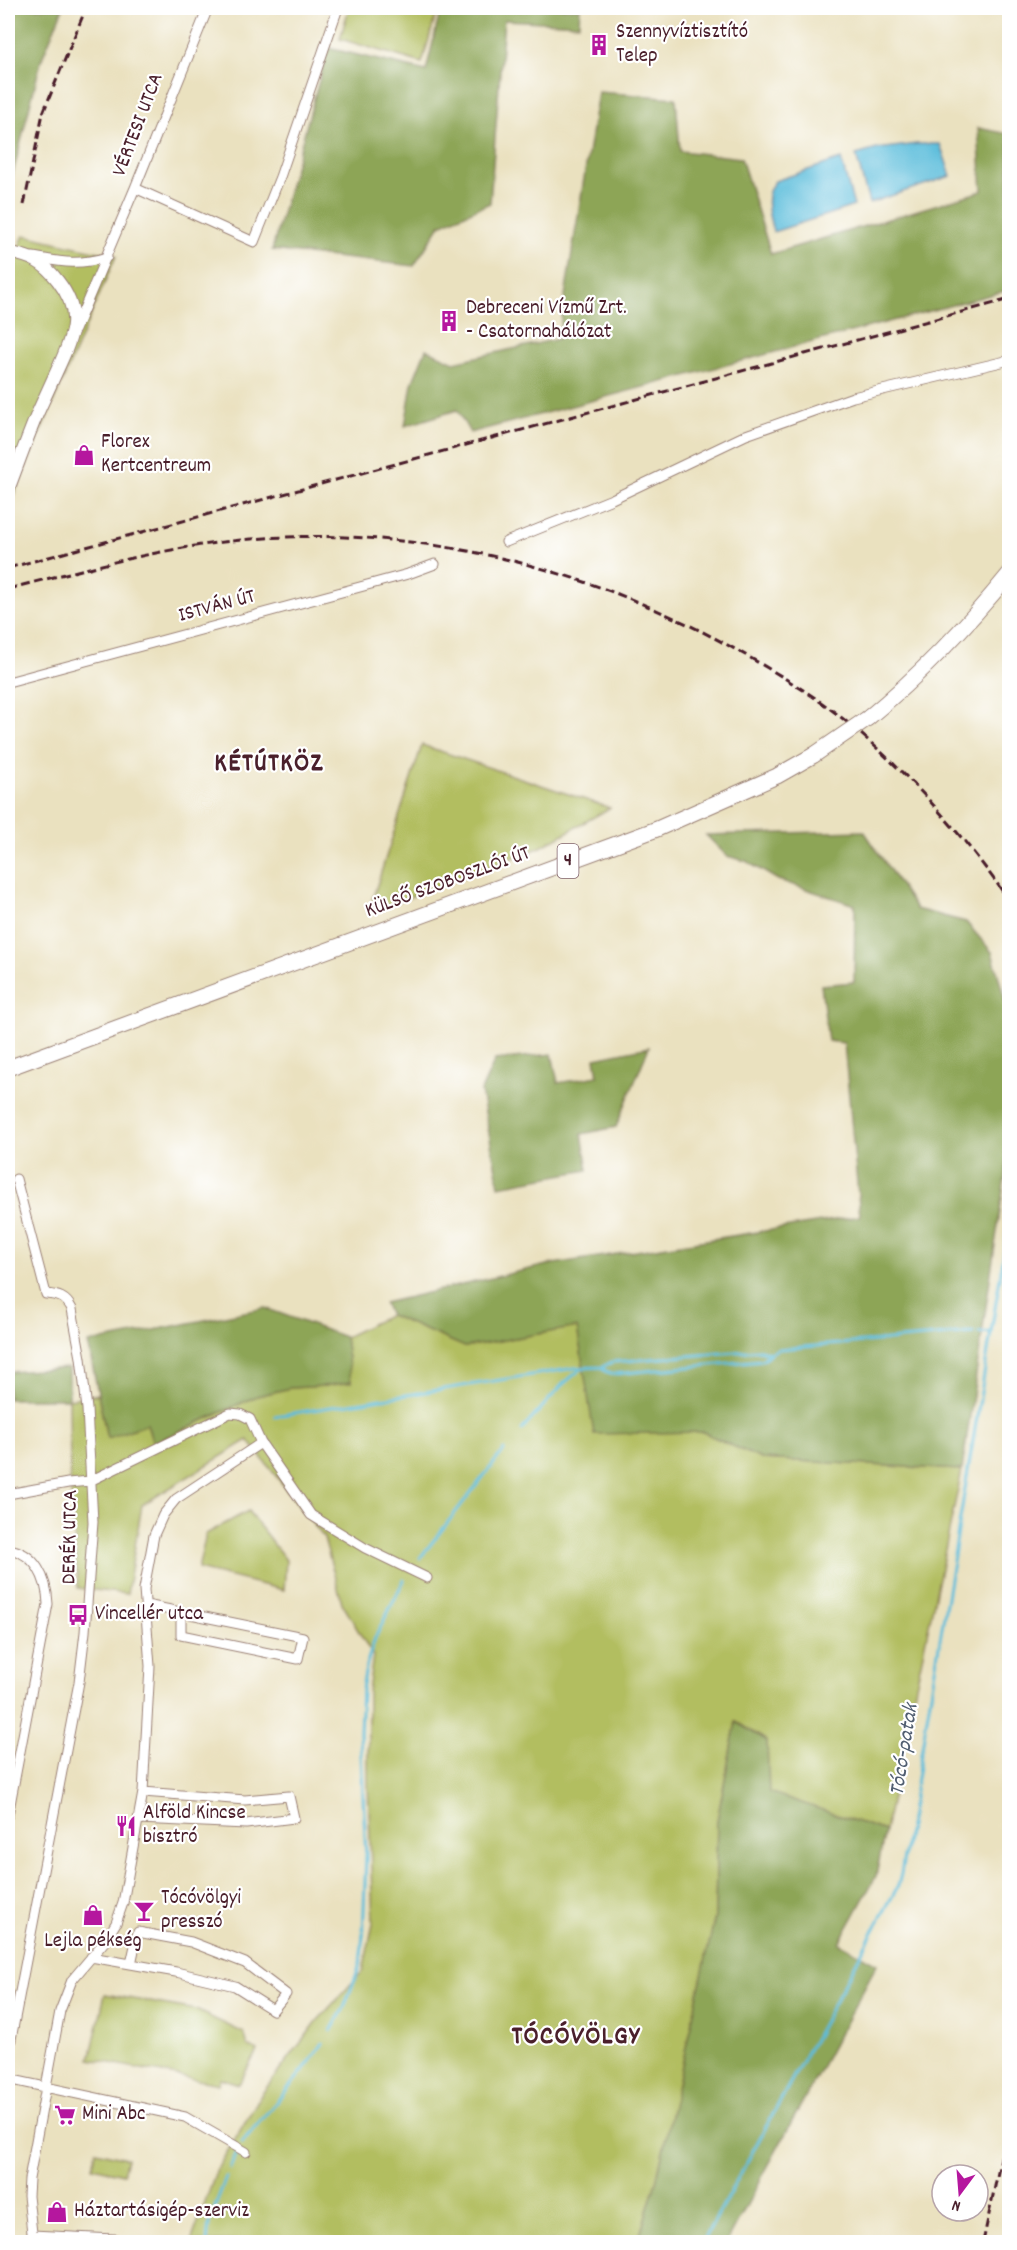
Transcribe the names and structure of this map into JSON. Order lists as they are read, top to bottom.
{
  "streets": {
    "main road": ["4", "KÜLSŐ SZOBOSZLÓI ÚT"],
    "street": ["VÉRTESI UTCA", "ISTVÁN ÚT", "DERÉK UTCA"]
  },
  "districts": ["KÉTÚTKÖZ", "TÓCÓVÖLGY"],
  "water": ["Tócó-patak"],
  "places": {
    "building": ["Szennyvíztisztító Telep", "Debreceni Vízmű Zrt. - Csatornahálózat"],
    "shop": ["Florex Kertcentreum", "Lejla pékség", "Háztartásigép-szerviz"],
    "bus stop": ["Vincellér utca"],
    "restaurant": ["Alföld Kincse bisztró"],
    "bar": ["Tócóvölgyi presszó"],
    "supermarket": ["Mini Abc"]
  },
  "north": "bottom"
}
